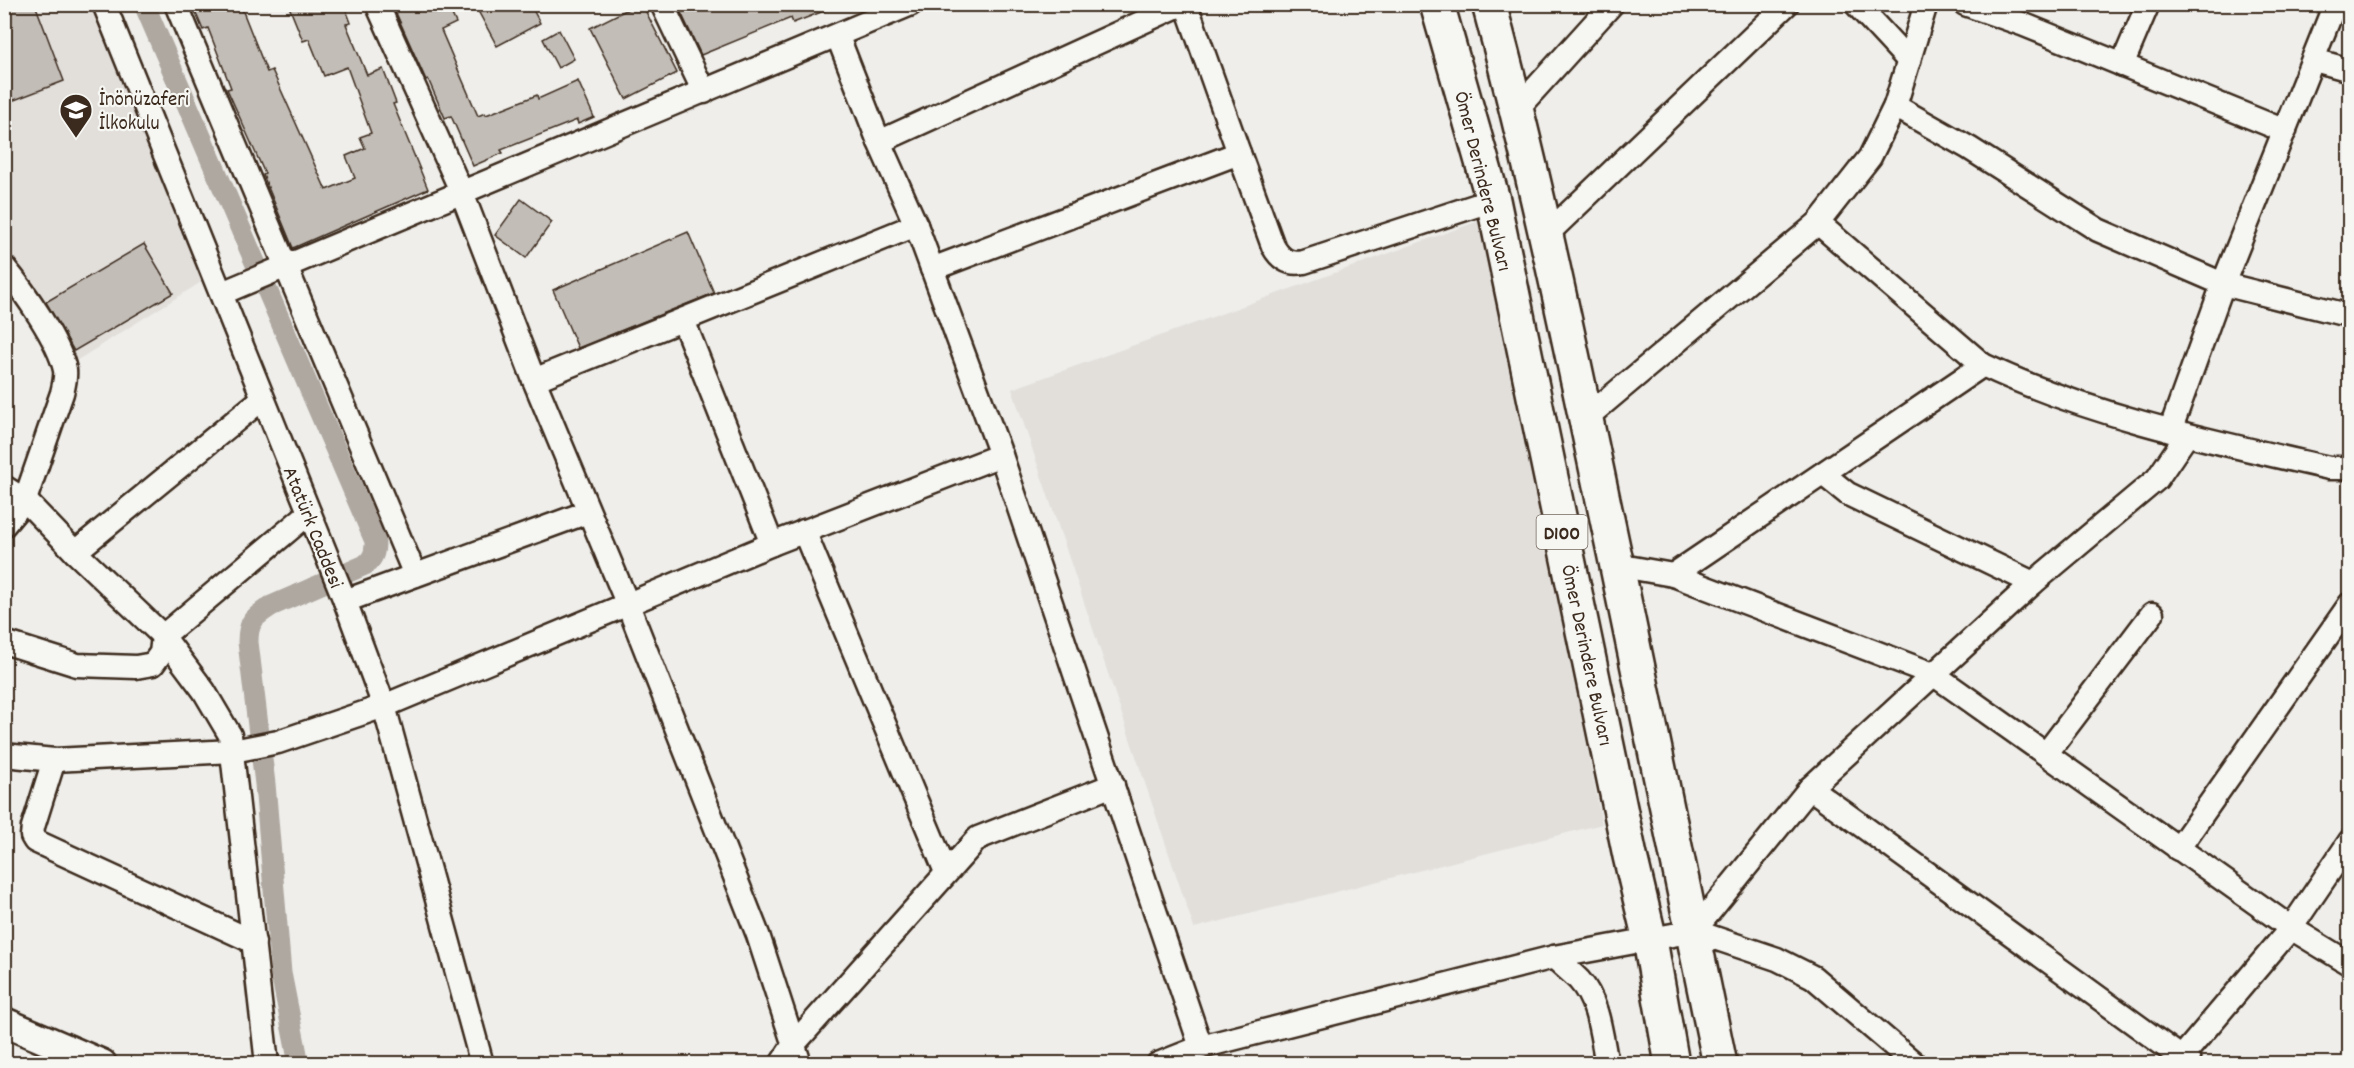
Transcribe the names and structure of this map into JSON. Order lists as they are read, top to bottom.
{
  "streets": {
    "highway": ["Ömer Derindere Bulvarı", "D100"],
    "street": ["Atatürk Caddesi"]
  },
  "places": {
    "school or university": ["İnönüzaferi İlkokulu"]
  }
}
